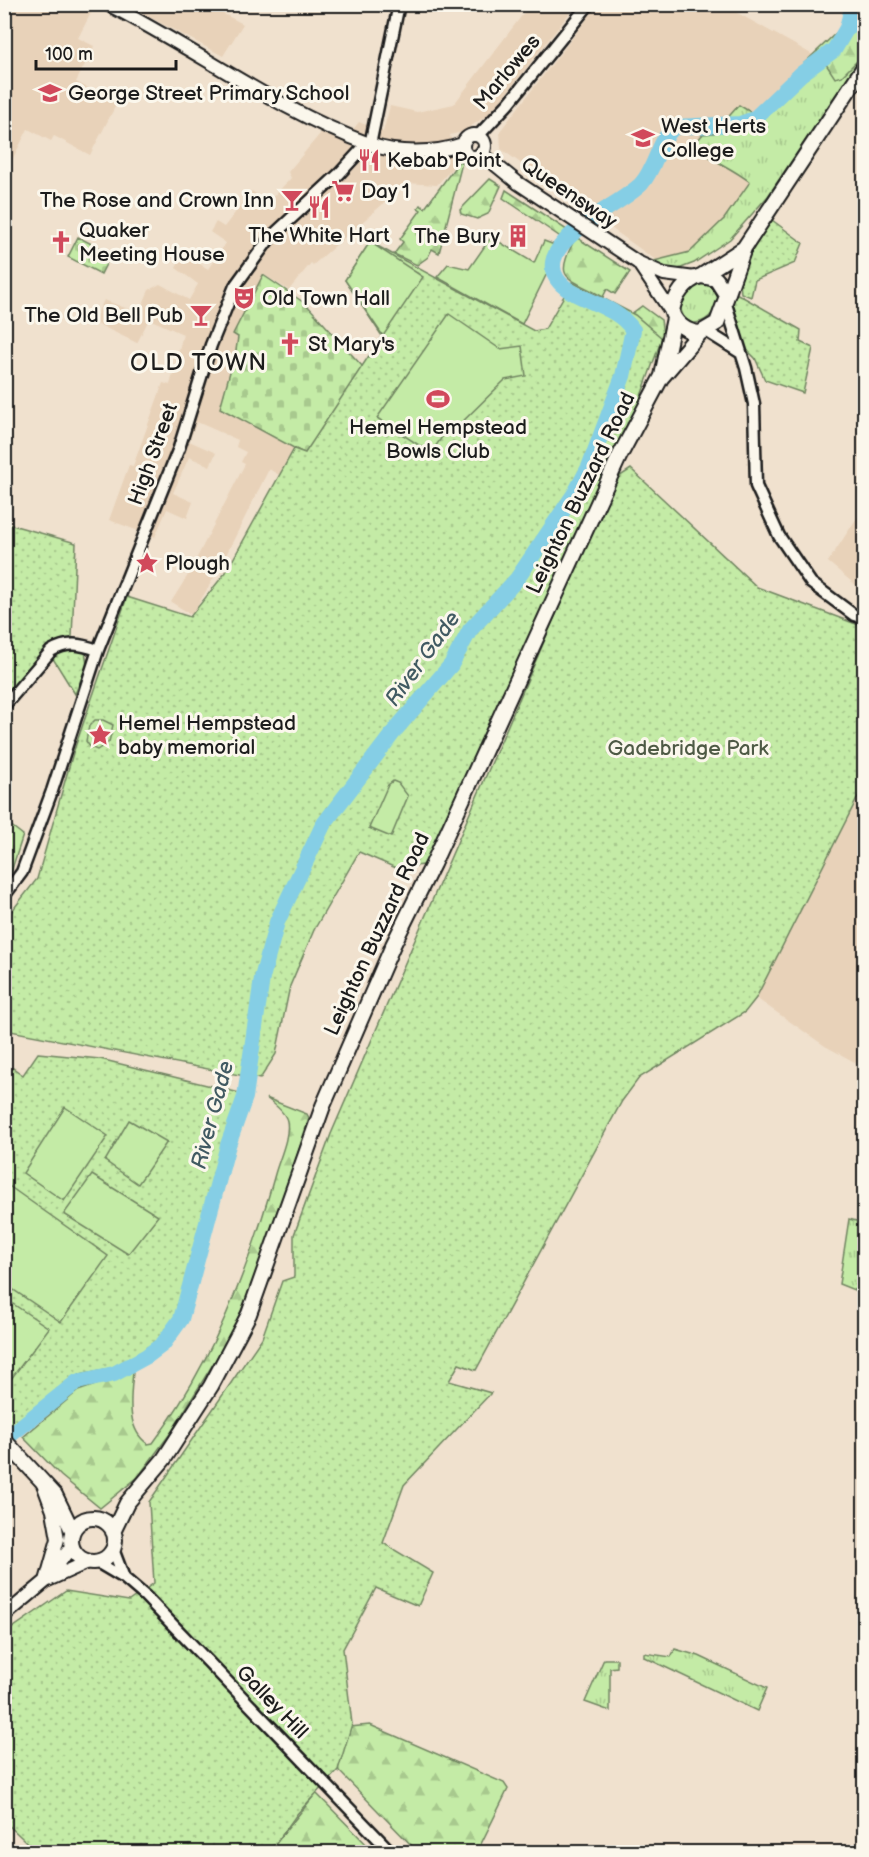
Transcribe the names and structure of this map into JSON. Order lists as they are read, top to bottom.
{
  "streets": {
    "main road": ["Queensway", "Leighton Buzzard Road"],
    "street": ["Marlowes", "High Street", "Galley Hill"]
  },
  "crossings": [
    ["Marlowes", "Queensway"],
    ["Queensway", "Leighton Buzzard Road"],
    ["Leighton Buzzard Road", "Galley Hill"]
  ],
  "districts": ["OLD TOWN"],
  "water": ["River Gade"],
  "parks": ["Gadebridge Park"],
  "places": {
    "school or university": ["George Street Primary School", "West Herts College"],
    "restaurant": ["Kebab Point", "The White Hart"],
    "supermarket": ["Day 1"],
    "bar": ["The Rose and Crown Inn", "The Old Bell Pub"],
    "building": ["The Bury"],
    "church": ["Quaker Meeting House", "St Mary's"],
    "theatre": ["Old Town Hall"],
    "sports": ["Hemel Hempstead Bowls Club"],
    "place": ["Plough", "Hemel Hempstead baby memorial"]
  },
  "scale_bar": "100 m"
}
